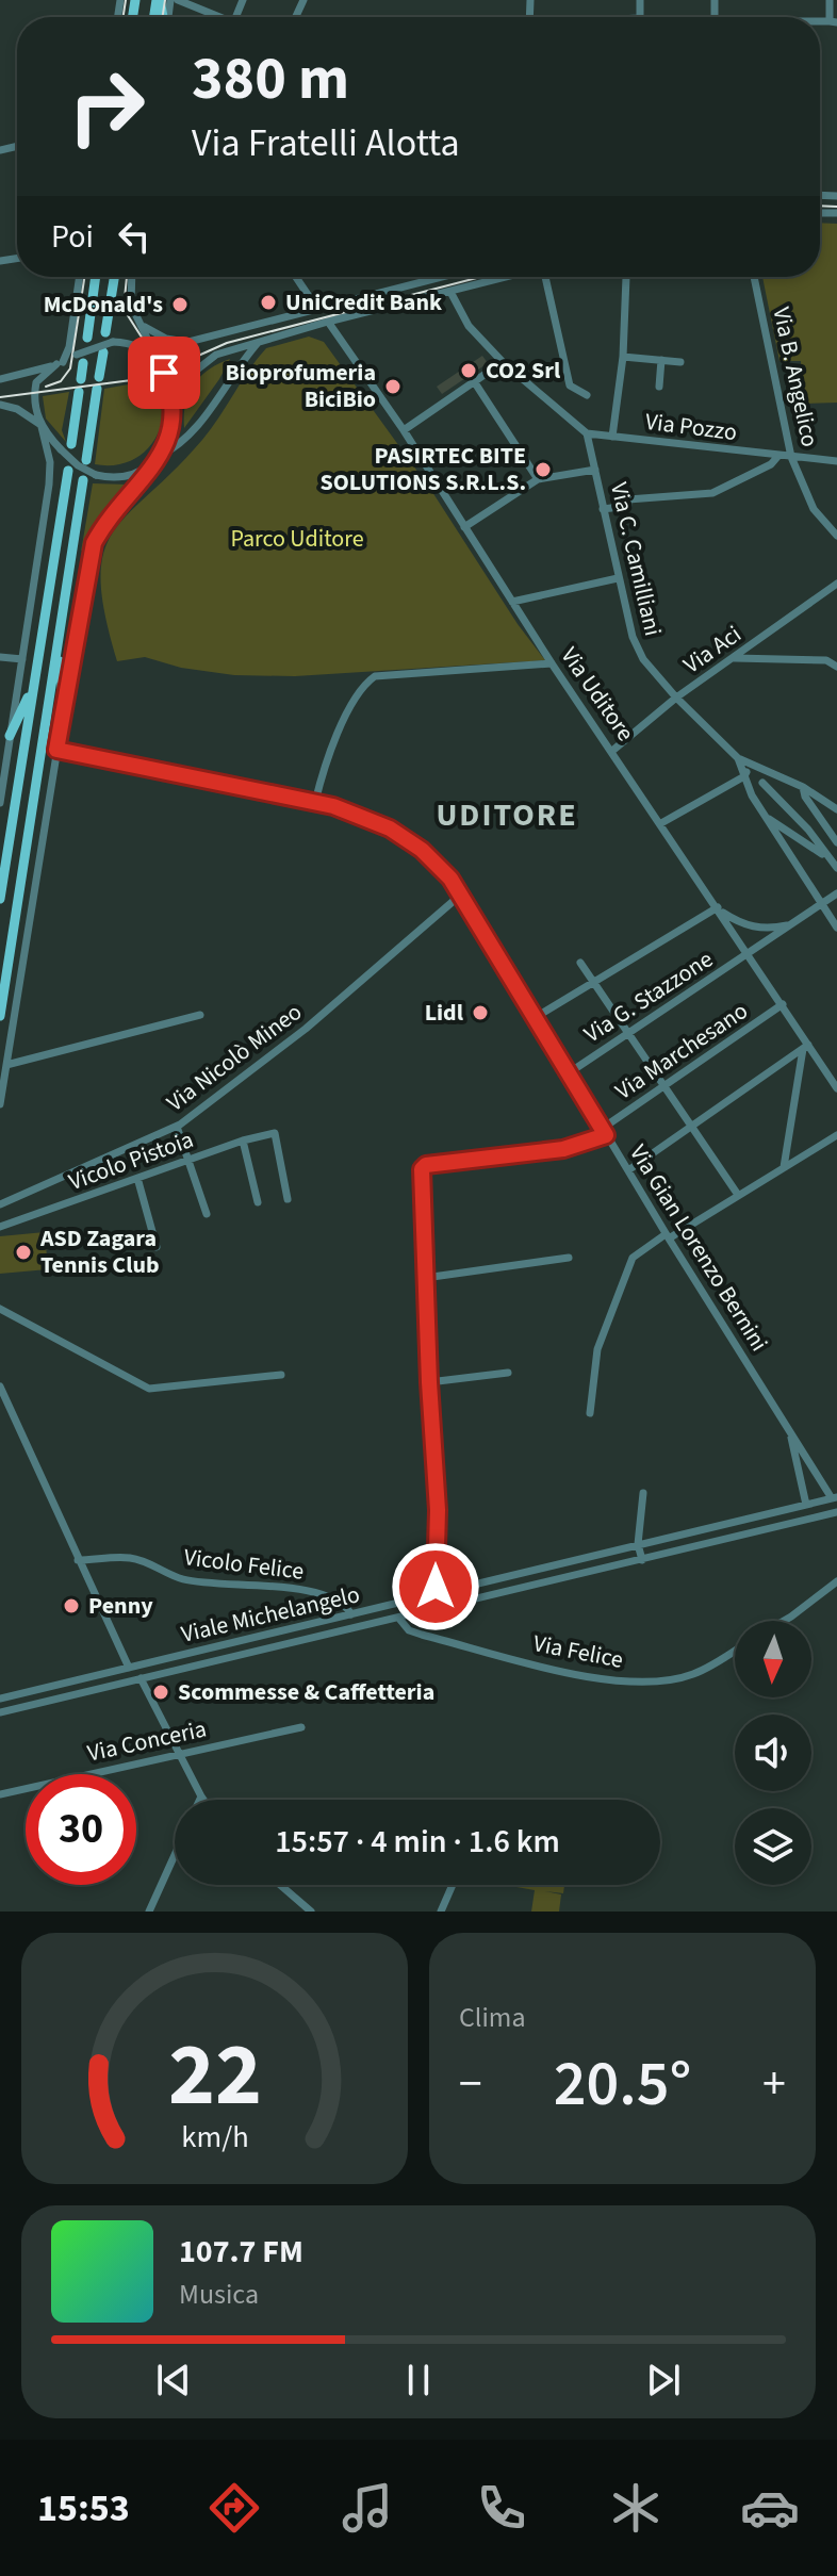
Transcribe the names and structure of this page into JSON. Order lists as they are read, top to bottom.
{
  "streets": {
    "street": [
      "Via B. Angelico",
      "Via Pozzo",
      "Via C. Camilliani",
      "Via Aci",
      "Via Uditore",
      "Via G. Stazzone",
      "Via Marchesano",
      "Via Nicolò Mineo",
      "Vicolo Pistoia",
      "Via Gian Lorenzo Bernini",
      "Vicolo Felice",
      "Viale Michelangelo",
      "Via Felice",
      "Via Conceria"
    ]
  },
  "crossings": [
    ["Via B. Angelico", "Via Pozzo"],
    ["Via Pozzo", "Via C. Camilliani"],
    ["Via C. Camilliani", "Via Aci"],
    ["Via Aci", "Via Uditore"],
    ["Via Uditore", "Via G. Stazzone"],
    ["Via Uditore", "Via Marchesano"],
    ["Via G. Stazzone", "Via Gian Lorenzo Bernini"],
    ["Via Marchesano", "Via Gian Lorenzo Bernini"],
    ["Via Nicolò Mineo", "Via Gian Lorenzo Bernini"],
    ["Via Gian Lorenzo Bernini", "Viale Michelangelo"],
    ["Vicolo Felice", "Viale Michelangelo"],
    ["Viale Michelangelo", "Via Felice"]
  ],
  "districts": ["UDITORE"],
  "parks": ["Parco Uditore"],
  "places": [
    "UniCredit Bank",
    "McDonald's",
    "CO2 Srl",
    "Bioprofumeria BiciBio",
    "PASIRTEC BITE SOLUTIONS S.R.L.S.",
    "Lidl",
    "ASD Zagara Tennis Club",
    "Penny",
    "Scommesse & Caffetteria"
  ],
  "north": "bottom",
  "page": {
    "turn": ["380 m", "Via Fratelli Alotta"],
    "then": "Poi",
    "limit": "30",
    "trip": "15:57 · 4 min · 1.6 km",
    "tile": "Clima",
    "heat": ["−", "20.5°", "+"],
    "song": ["107.7 FM", "Musica"],
    "tabs": "15:53",
    "gauge": ["22", "km/h"]
  }
}
